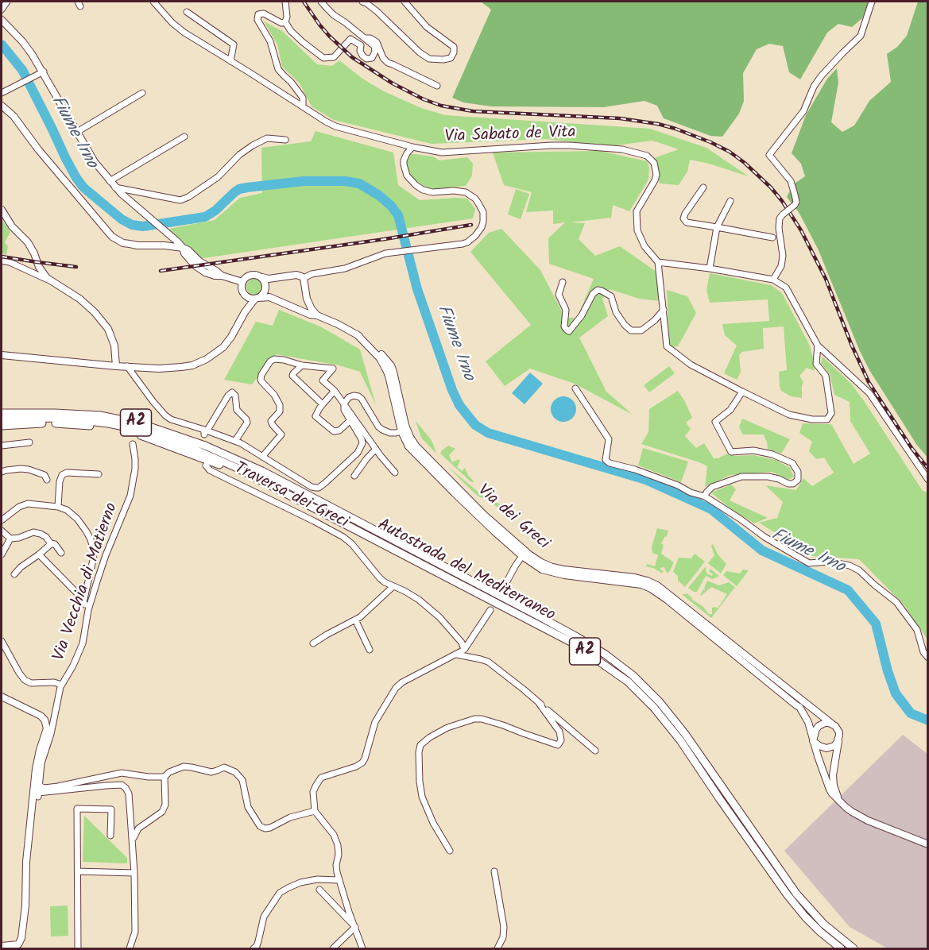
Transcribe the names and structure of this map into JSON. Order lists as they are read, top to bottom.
{
  "streets": {
    "highway": ["A2", "Autostrada del Mediterraneo"],
    "main road": ["Via dei Greci"],
    "street": ["Via Sabato de Vita", "Traversa dei Greci", "Via Vecchia di Matierno"]
  },
  "crossings": [
    ["A2", "Autostrada del Mediterraneo"]
  ],
  "water": ["Fiume Irno"]
}
